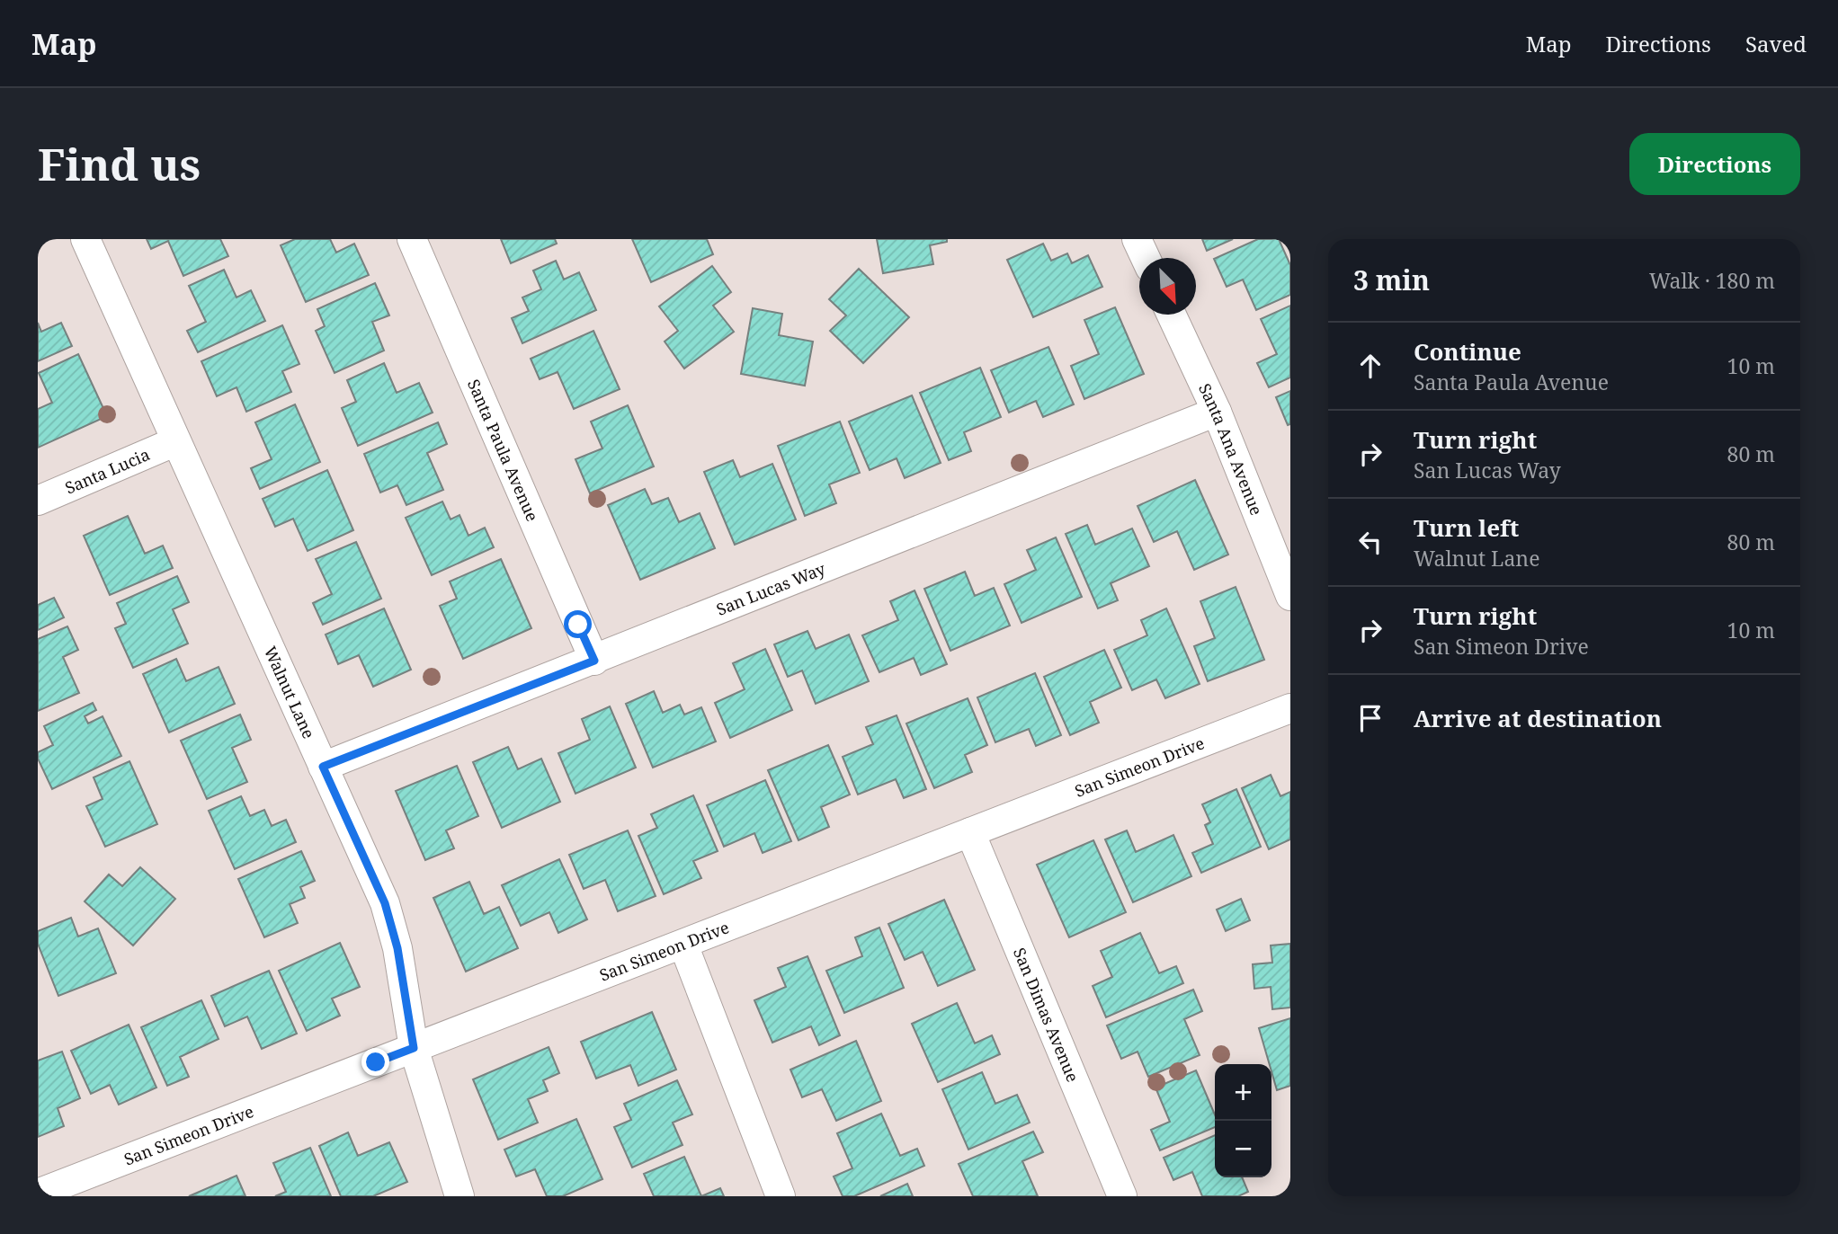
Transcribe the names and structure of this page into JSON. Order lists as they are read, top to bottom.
{
  "streets": {
    "street": [
      "Santa Paula Avenue",
      "Santa Ana Avenue",
      "Santa Lucia",
      "San Lucas Way",
      "Walnut Lane",
      "San Simeon Drive",
      "San Dimas Avenue"
    ]
  },
  "crossings": [
    ["Santa Paula Avenue", "San Lucas Way"],
    ["Santa Ana Avenue", "San Lucas Way"],
    ["Santa Lucia", "Walnut Lane"],
    ["San Lucas Way", "Walnut Lane"],
    ["Walnut Lane", "San Simeon Drive"],
    ["San Simeon Drive", "San Dimas Avenue"]
  ],
  "north": "bottom right",
  "page": {
    "header": "Map",
    "nav": ["Map", "Directions", "Saved"],
    "buttons": "Directions",
    "title": "Find us",
    "heading": ["3 min", "Walk · 180 m"],
    "list": [
      ["Continue", "Santa Paula Avenue", "10 m"],
      ["Turn right", "San Lucas Way", "80 m"],
      ["Turn left", "Walnut Lane", "80 m"],
      ["Turn right", "San Simeon Drive", "10 m"],
      "Arrive at destination"
    ],
    "map_buttons": ["+", "−"]
  }
}
